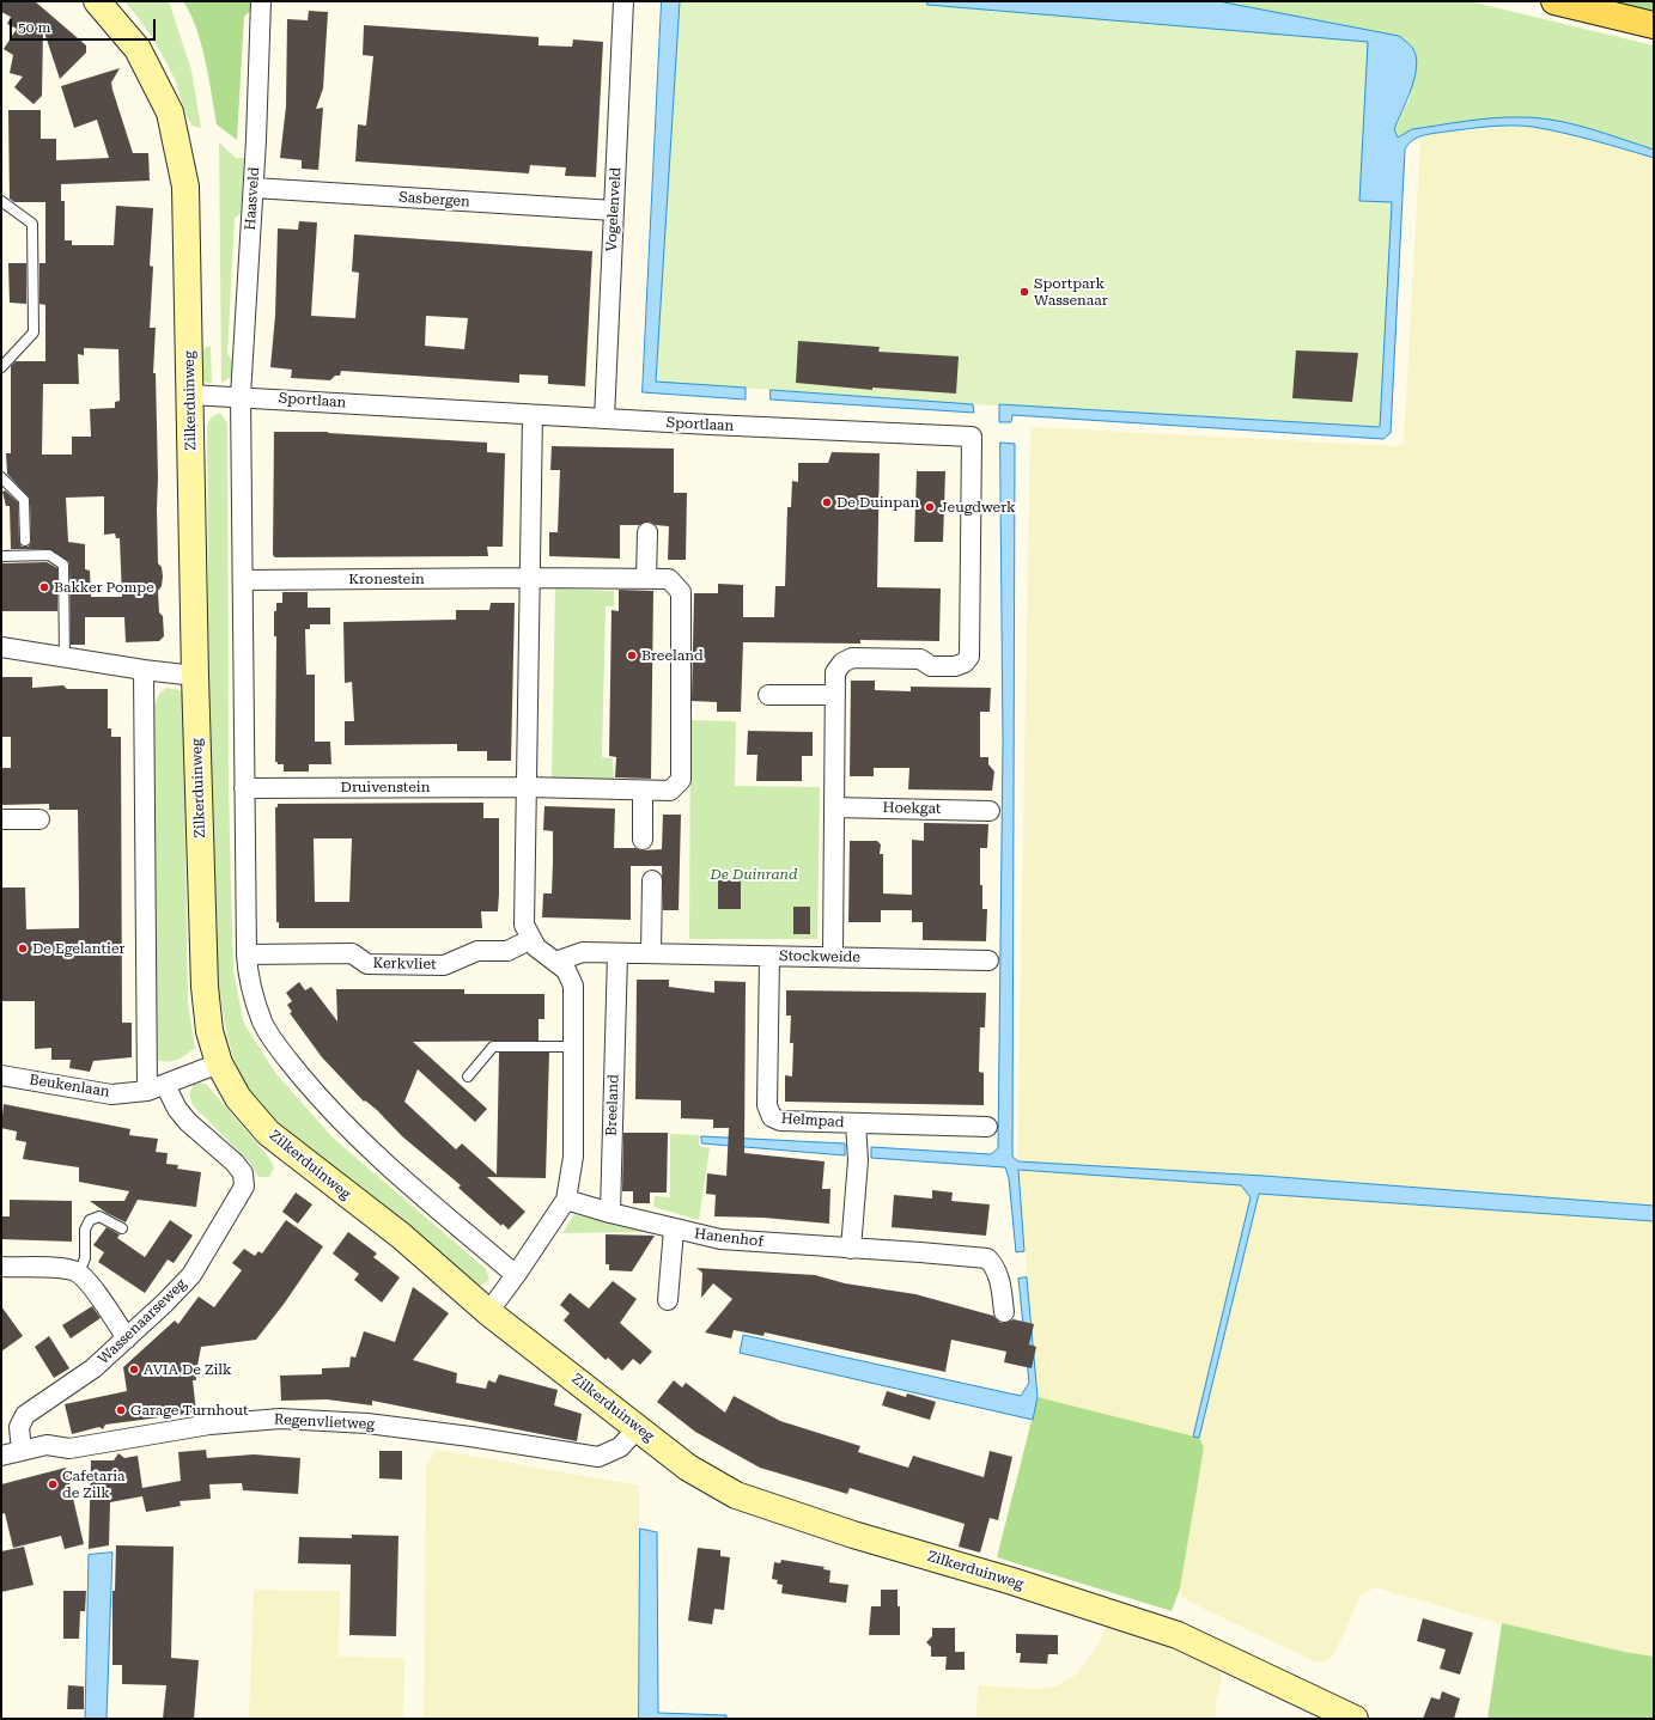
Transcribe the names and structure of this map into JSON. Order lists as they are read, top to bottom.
{
  "streets": {
    "street": [
      "Haasveld",
      "Sasbergen",
      "Vogelenveld",
      "Zilkerduinweg",
      "Sportlaan",
      "Kronestein",
      "Druivenstein",
      "Hoekgat",
      "Stockweide",
      "Kerkvliet",
      "Beukenlaan",
      "Breeland",
      "Helmpad",
      "Hanenhof",
      "Wassenaarseweg",
      "Regenvlietweg"
    ]
  },
  "crossings": [
    ["Haasveld", "Sasbergen"],
    ["Haasveld", "Sportlaan"],
    ["Sasbergen", "Vogelenveld"],
    ["Vogelenveld", "Sportlaan"],
    ["Zilkerduinweg", "Sportlaan"],
    ["Zilkerduinweg", "Beukenlaan"],
    ["Zilkerduinweg", "Regenvlietweg"],
    ["Stockweide", "Helmpad"],
    ["Beukenlaan", "Wassenaarseweg"],
    ["Breeland", "Hanenhof"],
    ["Wassenaarseweg", "Regenvlietweg"]
  ],
  "parks": ["De Duinrand"],
  "places": [
    "Sportpark Wassenaar",
    "De Duinpan",
    "Jeugdwerk",
    "Bakker Pompe",
    "Breeland",
    "De Egelantier",
    "AVIA De Zilk",
    "Garage Turnhout",
    "Cafetaria de Zilk"
  ],
  "scale_bar": "50 m"
}
